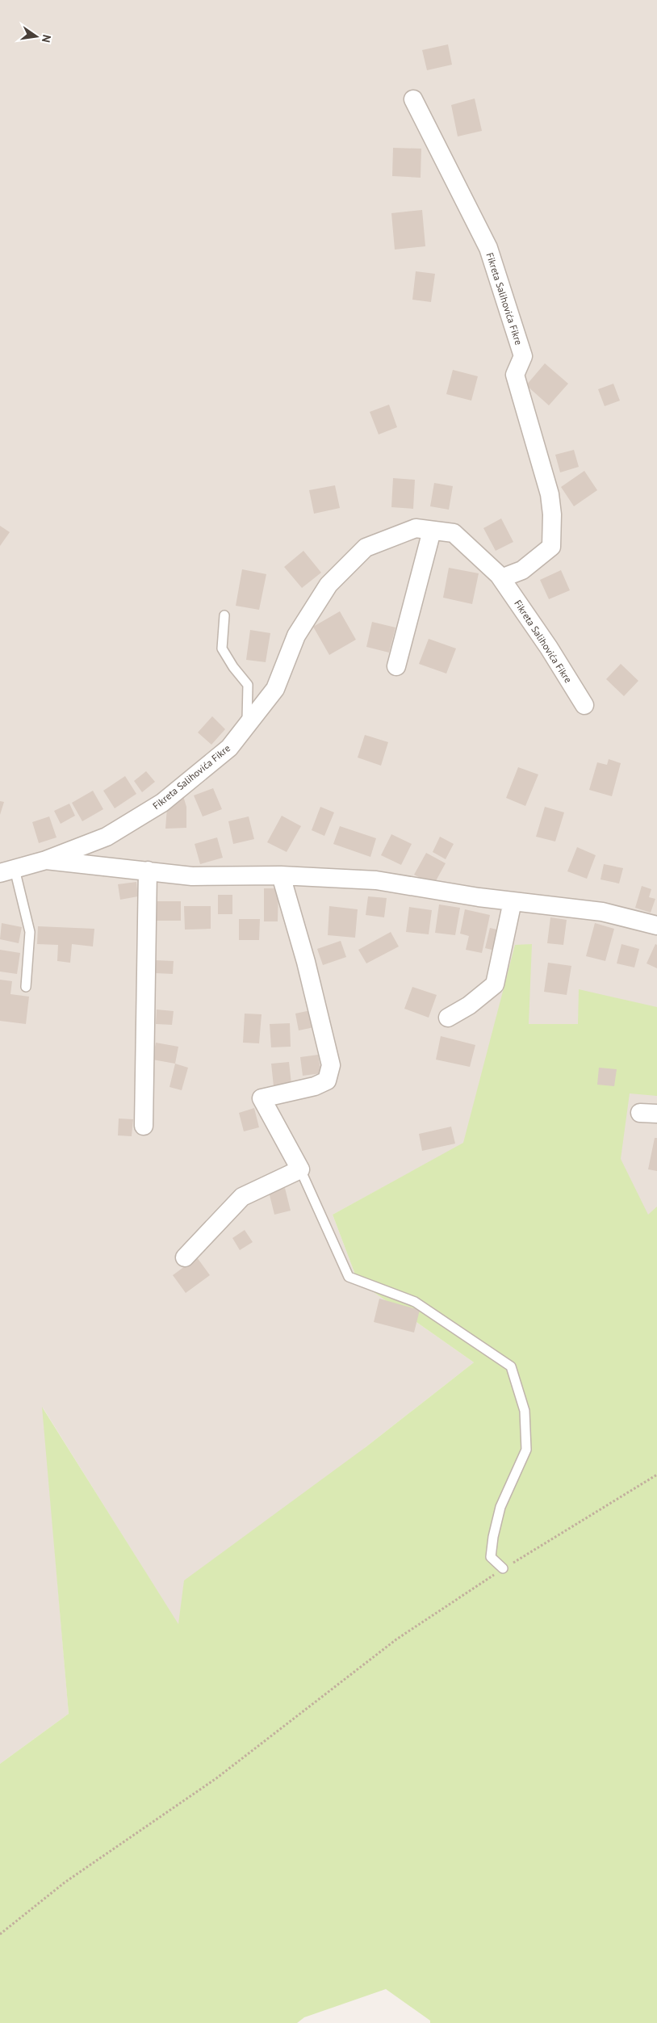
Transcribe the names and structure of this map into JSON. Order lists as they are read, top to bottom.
{
  "streets": {
    "street": ["Fikreta Salihovića Fikre"]
  },
  "north": "right"
}
